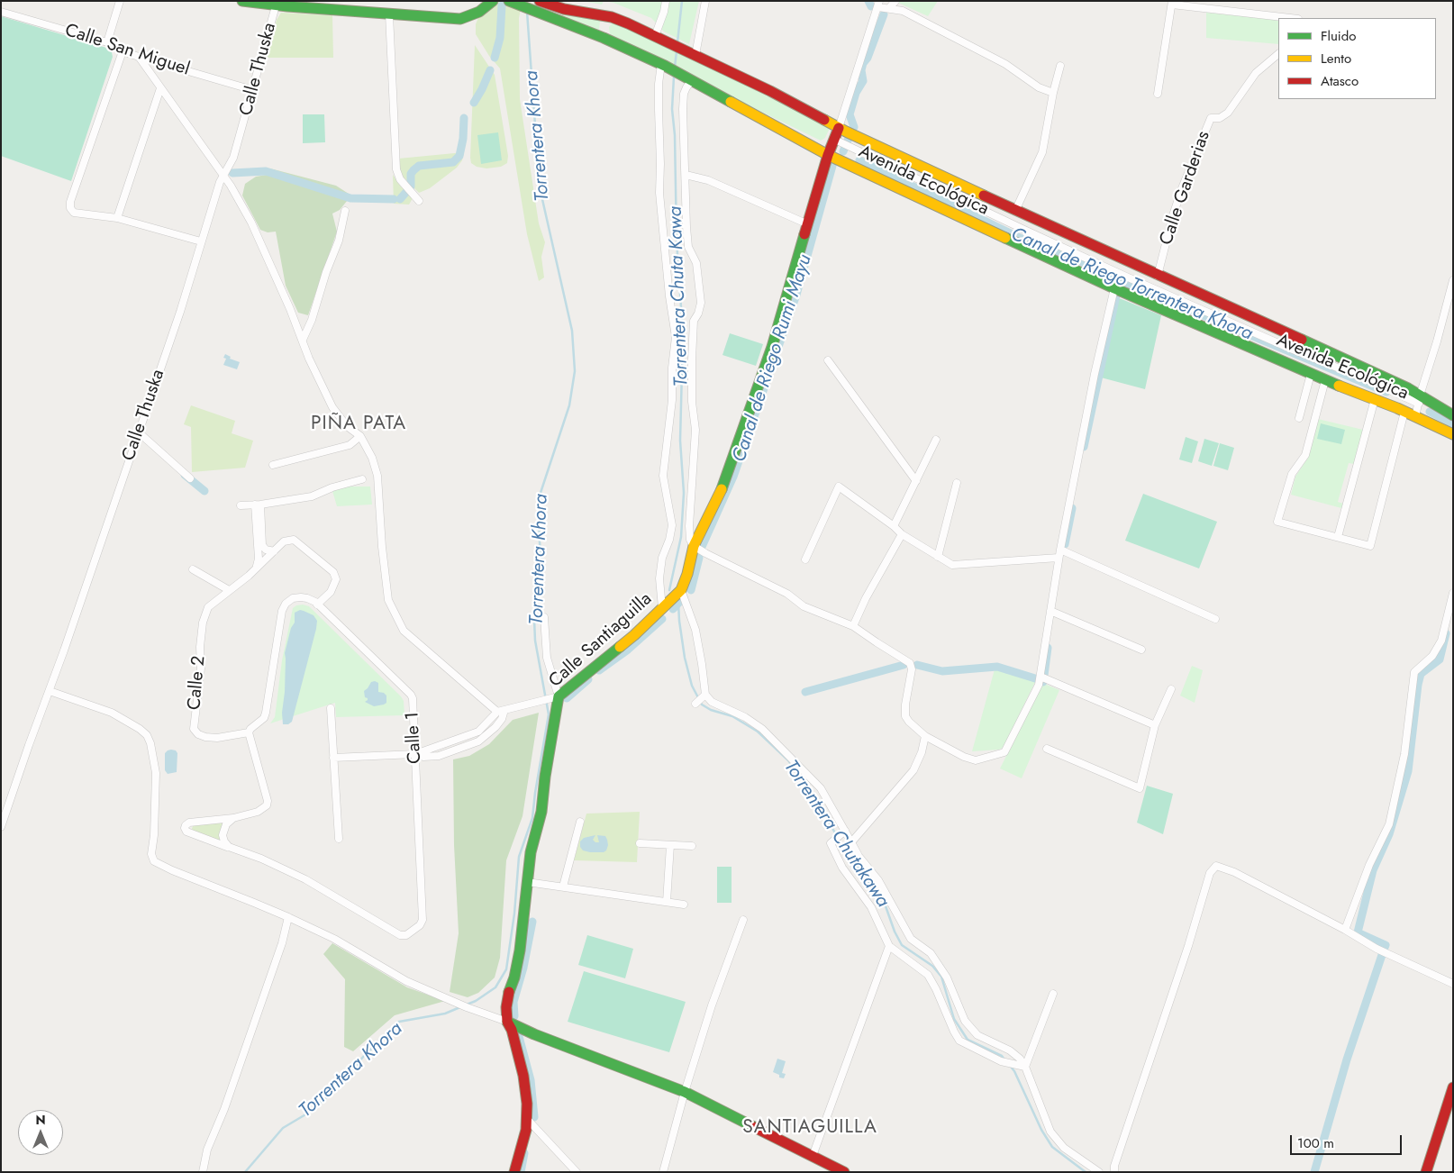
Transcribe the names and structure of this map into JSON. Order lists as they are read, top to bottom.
{
  "streets": {
    "main road": ["Avenida Ecológica", "Calle Santiaguilla"],
    "street": [
      "Calle San Miguel",
      "Calle Thuska",
      "Calle Garderias",
      "Calle 2",
      "Calle 1"
    ]
  },
  "crossings": [
    ["Calle San Miguel", "Calle Thuska"],
    ["Avenida Ecológica", "Calle Garderias"],
    ["Avenida Ecológica", "Calle Santiaguilla"],
    ["Calle 2", "Calle 1"]
  ],
  "districts": ["PIÑA PATA", "SANTIAGUILLA"],
  "water": [
    "Torrentera Khora",
    "Canal de Riego Torrentera Khora",
    "Torrentera Chuta Kawa",
    "Canal de Riego Rumi Mayu",
    "Torrentera Chutakawa"
  ],
  "legend": ["Fluido", "Lento", "Atasco"],
  "scale_bar": "100 m",
  "north": "top"
}
